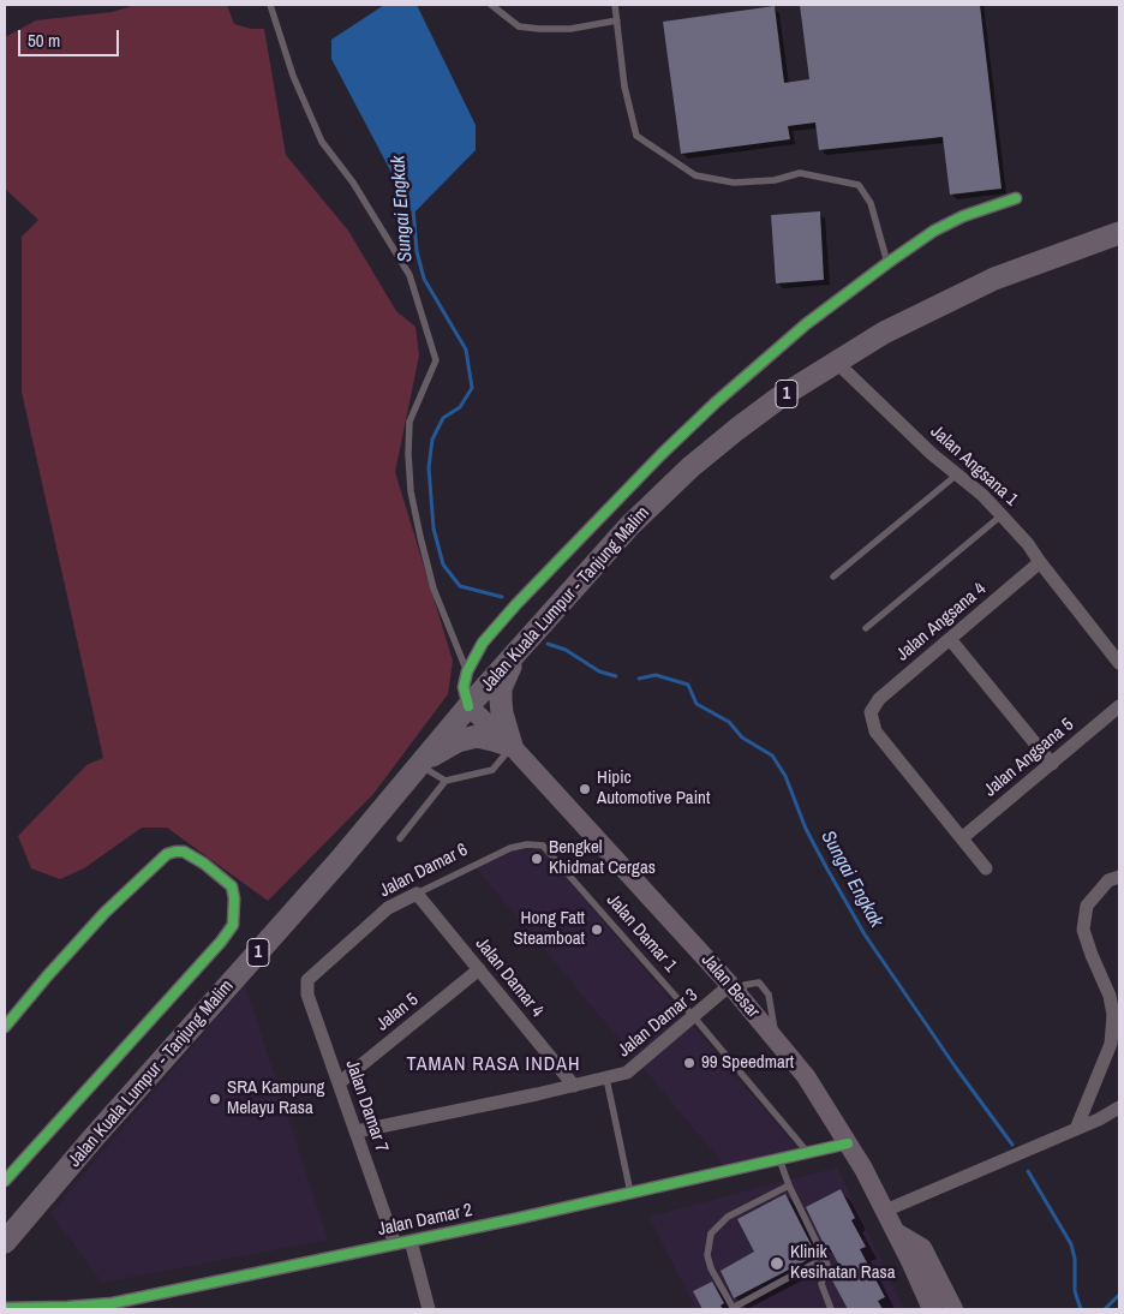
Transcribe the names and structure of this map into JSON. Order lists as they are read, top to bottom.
{
  "streets": {
    "main road": ["1", "Jalan Kuala Lumpur - Tanjung Malim", "Jalan Besar"],
    "street": [
      "Jalan Angsana 1",
      "Jalan Angsana 4",
      "Jalan Angsana 5",
      "Jalan Damar 6",
      "Jalan Damar 4",
      "Jalan 5",
      "Jalan Damar 3",
      "Jalan Damar 7",
      "Jalan Damar 2"
    ],
    "lane": ["Jalan Damar 1"]
  },
  "crossings": [
    ["Jalan Angsana 1", "Jalan Kuala Lumpur - Tanjung Malim"],
    ["Jalan Angsana 1", "Jalan Angsana 4"],
    ["Jalan Kuala Lumpur - Tanjung Malim", "Jalan Besar"],
    ["Jalan Angsana 4", "Jalan Angsana 5"],
    ["Jalan Damar 6", "Jalan Damar 1"],
    ["Jalan Damar 6", "Jalan Damar 4"],
    ["Jalan Damar 6", "Jalan Damar 7"],
    ["Jalan Damar 1", "Jalan Damar 3"],
    ["Jalan Damar 1", "Jalan Damar 2"],
    ["Jalan Damar 4", "Jalan 5"],
    ["Jalan Damar 4", "Jalan Damar 3"],
    ["Jalan Besar", "Jalan Damar 3"],
    ["Jalan Besar", "Jalan Damar 2"],
    ["Jalan 5", "Jalan Damar 7"],
    ["Jalan Damar 3", "Jalan Damar 7"],
    ["Jalan Damar 7", "Jalan Damar 2"]
  ],
  "districts": ["TAMAN RASA INDAH"],
  "water": ["Sungai Engkak"],
  "places": [
    "Hipic Automotive Paint",
    "Bengkel Khidmat Cergas",
    "Hong Fatt Steamboat",
    "99 Speedmart",
    "SRA Kampung Melayu Rasa",
    "Klinik Kesihatan Rasa"
  ],
  "scale_bar": "50 m"
}
